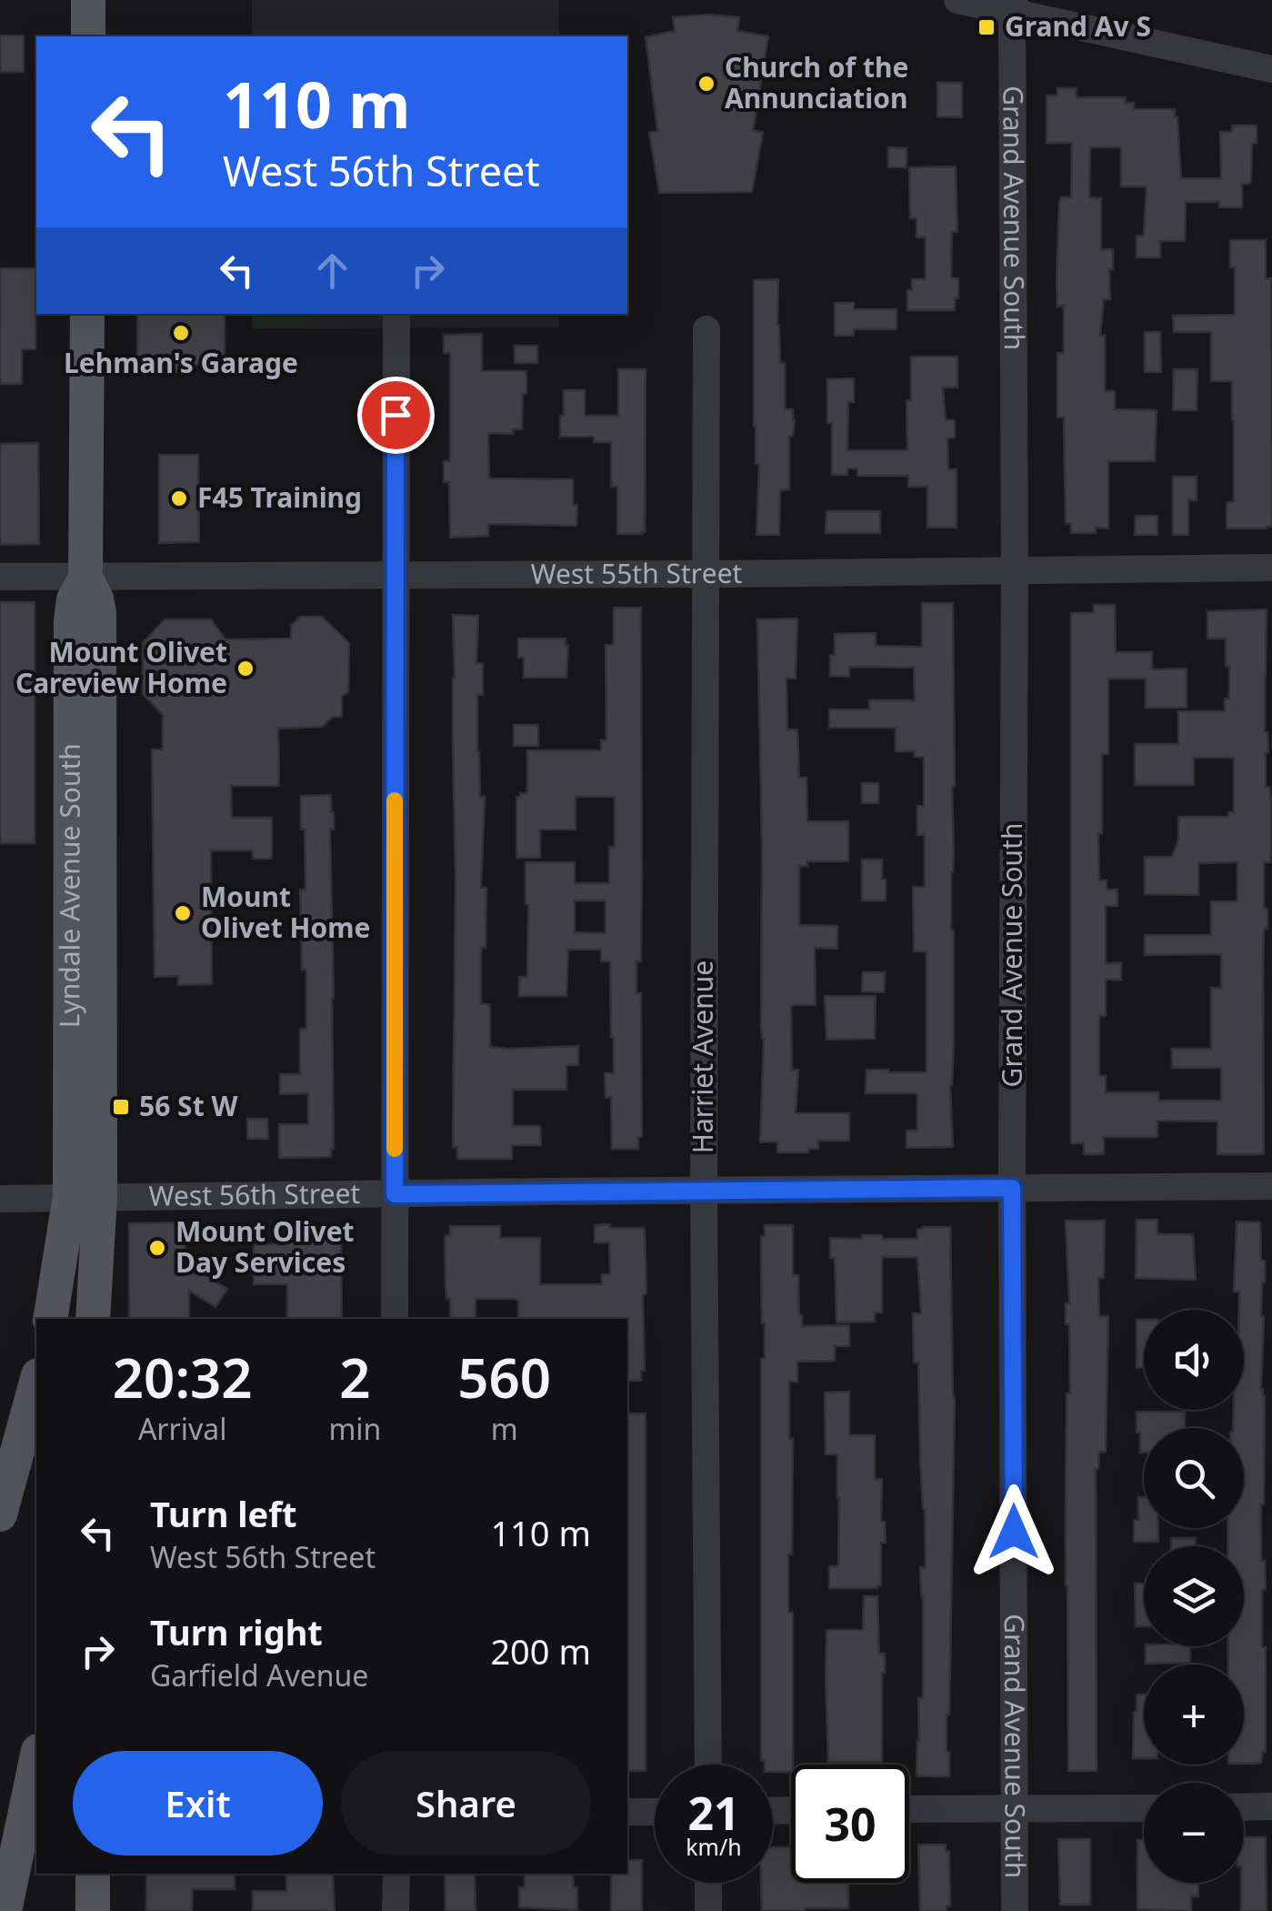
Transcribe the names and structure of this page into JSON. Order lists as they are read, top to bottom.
{
  "streets": {
    "main road": ["Lyndale Avenue South"],
    "street": [
      "Grand Avenue South",
      "West 55th Street",
      "Harriet Avenue",
      "West 56th Street"
    ]
  },
  "crossings": [
    ["Grand Avenue South", "West 55th Street"],
    ["Grand Avenue South", "West 56th Street"],
    ["West 55th Street", "Lyndale Avenue South"],
    ["West 55th Street", "Harriet Avenue"],
    ["Lyndale Avenue South", "West 56th Street"],
    ["Harriet Avenue", "West 56th Street"]
  ],
  "places": {
    "transit": ["Grand Av S", "56 St W"],
    "other": [
      "Church of the Annunciation",
      "Lehman's Garage",
      "F45 Training",
      "Mount Olivet Careview Home",
      "Mount Olivet Home",
      "Mount Olivet Day Services"
    ]
  },
  "page": {
    "turn": ["110 m", "West 56th Street"],
    "map_buttons": ["+", "−"],
    "eta": [
      "20:32",
      "Arrival",
      "2",
      "min",
      "560",
      "m"
    ],
    "list": [
      {
        "name": "Turn left",
        "note": "West 56th Street",
        "value": "110 m"
      },
      {
        "name": "Turn right",
        "note": "Garfield Avenue",
        "value": "200 m"
      }
    ],
    "buttons": ["Exit", "Share"],
    "speed": "21 km/h",
    "limit": "30"
  }
}
